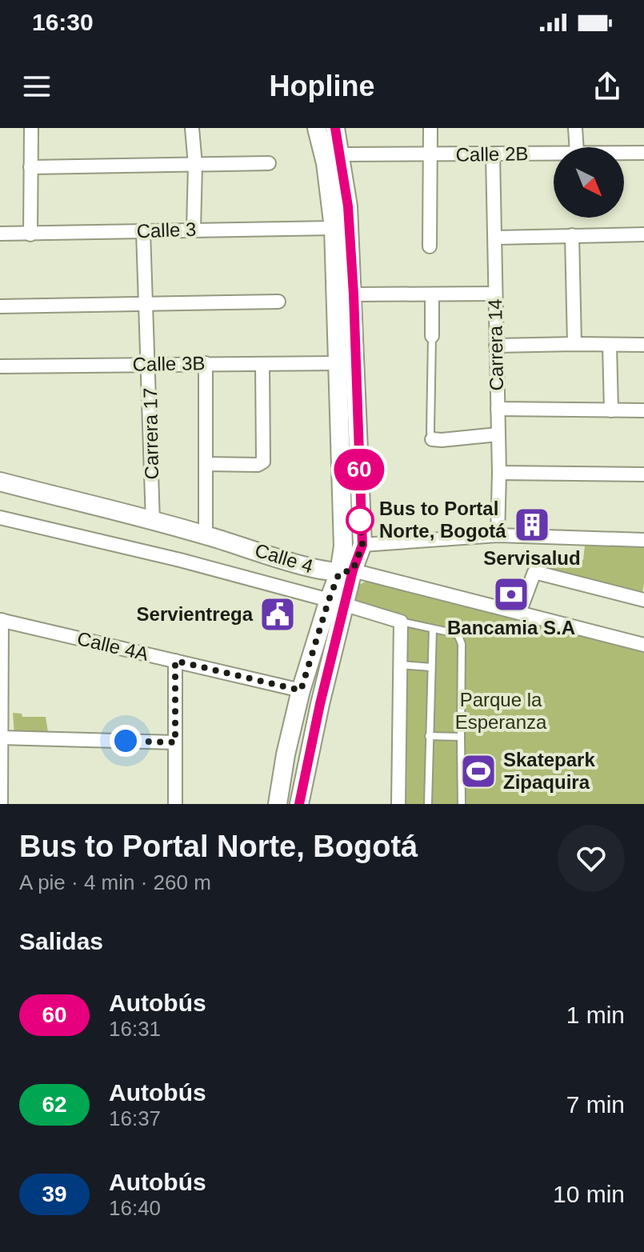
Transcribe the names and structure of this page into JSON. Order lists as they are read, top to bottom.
{
  "streets": {
    "main road": ["Calle 4"],
    "street": [
      "Calle 2B",
      "Calle 3",
      "Carrera 14",
      "Calle 3B",
      "Carrera 17",
      "Calle 4A"
    ]
  },
  "crossings": [
    ["Calle 2B", "Carrera 14"],
    ["Calle 3", "Carrera 17"],
    ["Calle 3B", "Carrera 17"],
    ["Carrera 17", "Calle 4"]
  ],
  "parks": ["Parque la Esperanza"],
  "places": {
    "other": ["Bus to Portal Norte, Bogotá"],
    "building": ["Servisalud"],
    "bank": ["Bancamia S.A"],
    "public building": ["Servientrega"],
    "sports": ["Skatepark Zipaquira"]
  },
  "lines": ["bus line 60"],
  "north": "bottom right",
  "page": {
    "status": "16:30",
    "header": "Hopline",
    "on_map": "60",
    "heading": [
      ["Bus to Portal Norte, Bogotá", "A pie · 4 min · 260 m"],
      "Salidas"
    ],
    "list": [
      {
        "mark": "60",
        "name": "Autobús",
        "note": "16:31",
        "value": "1 min"
      },
      {
        "mark": "62",
        "name": "Autobús",
        "note": "16:37",
        "value": "7 min"
      },
      {
        "mark": "39",
        "name": "Autobús",
        "note": "16:40",
        "value": "10 min"
      }
    ]
  }
}
